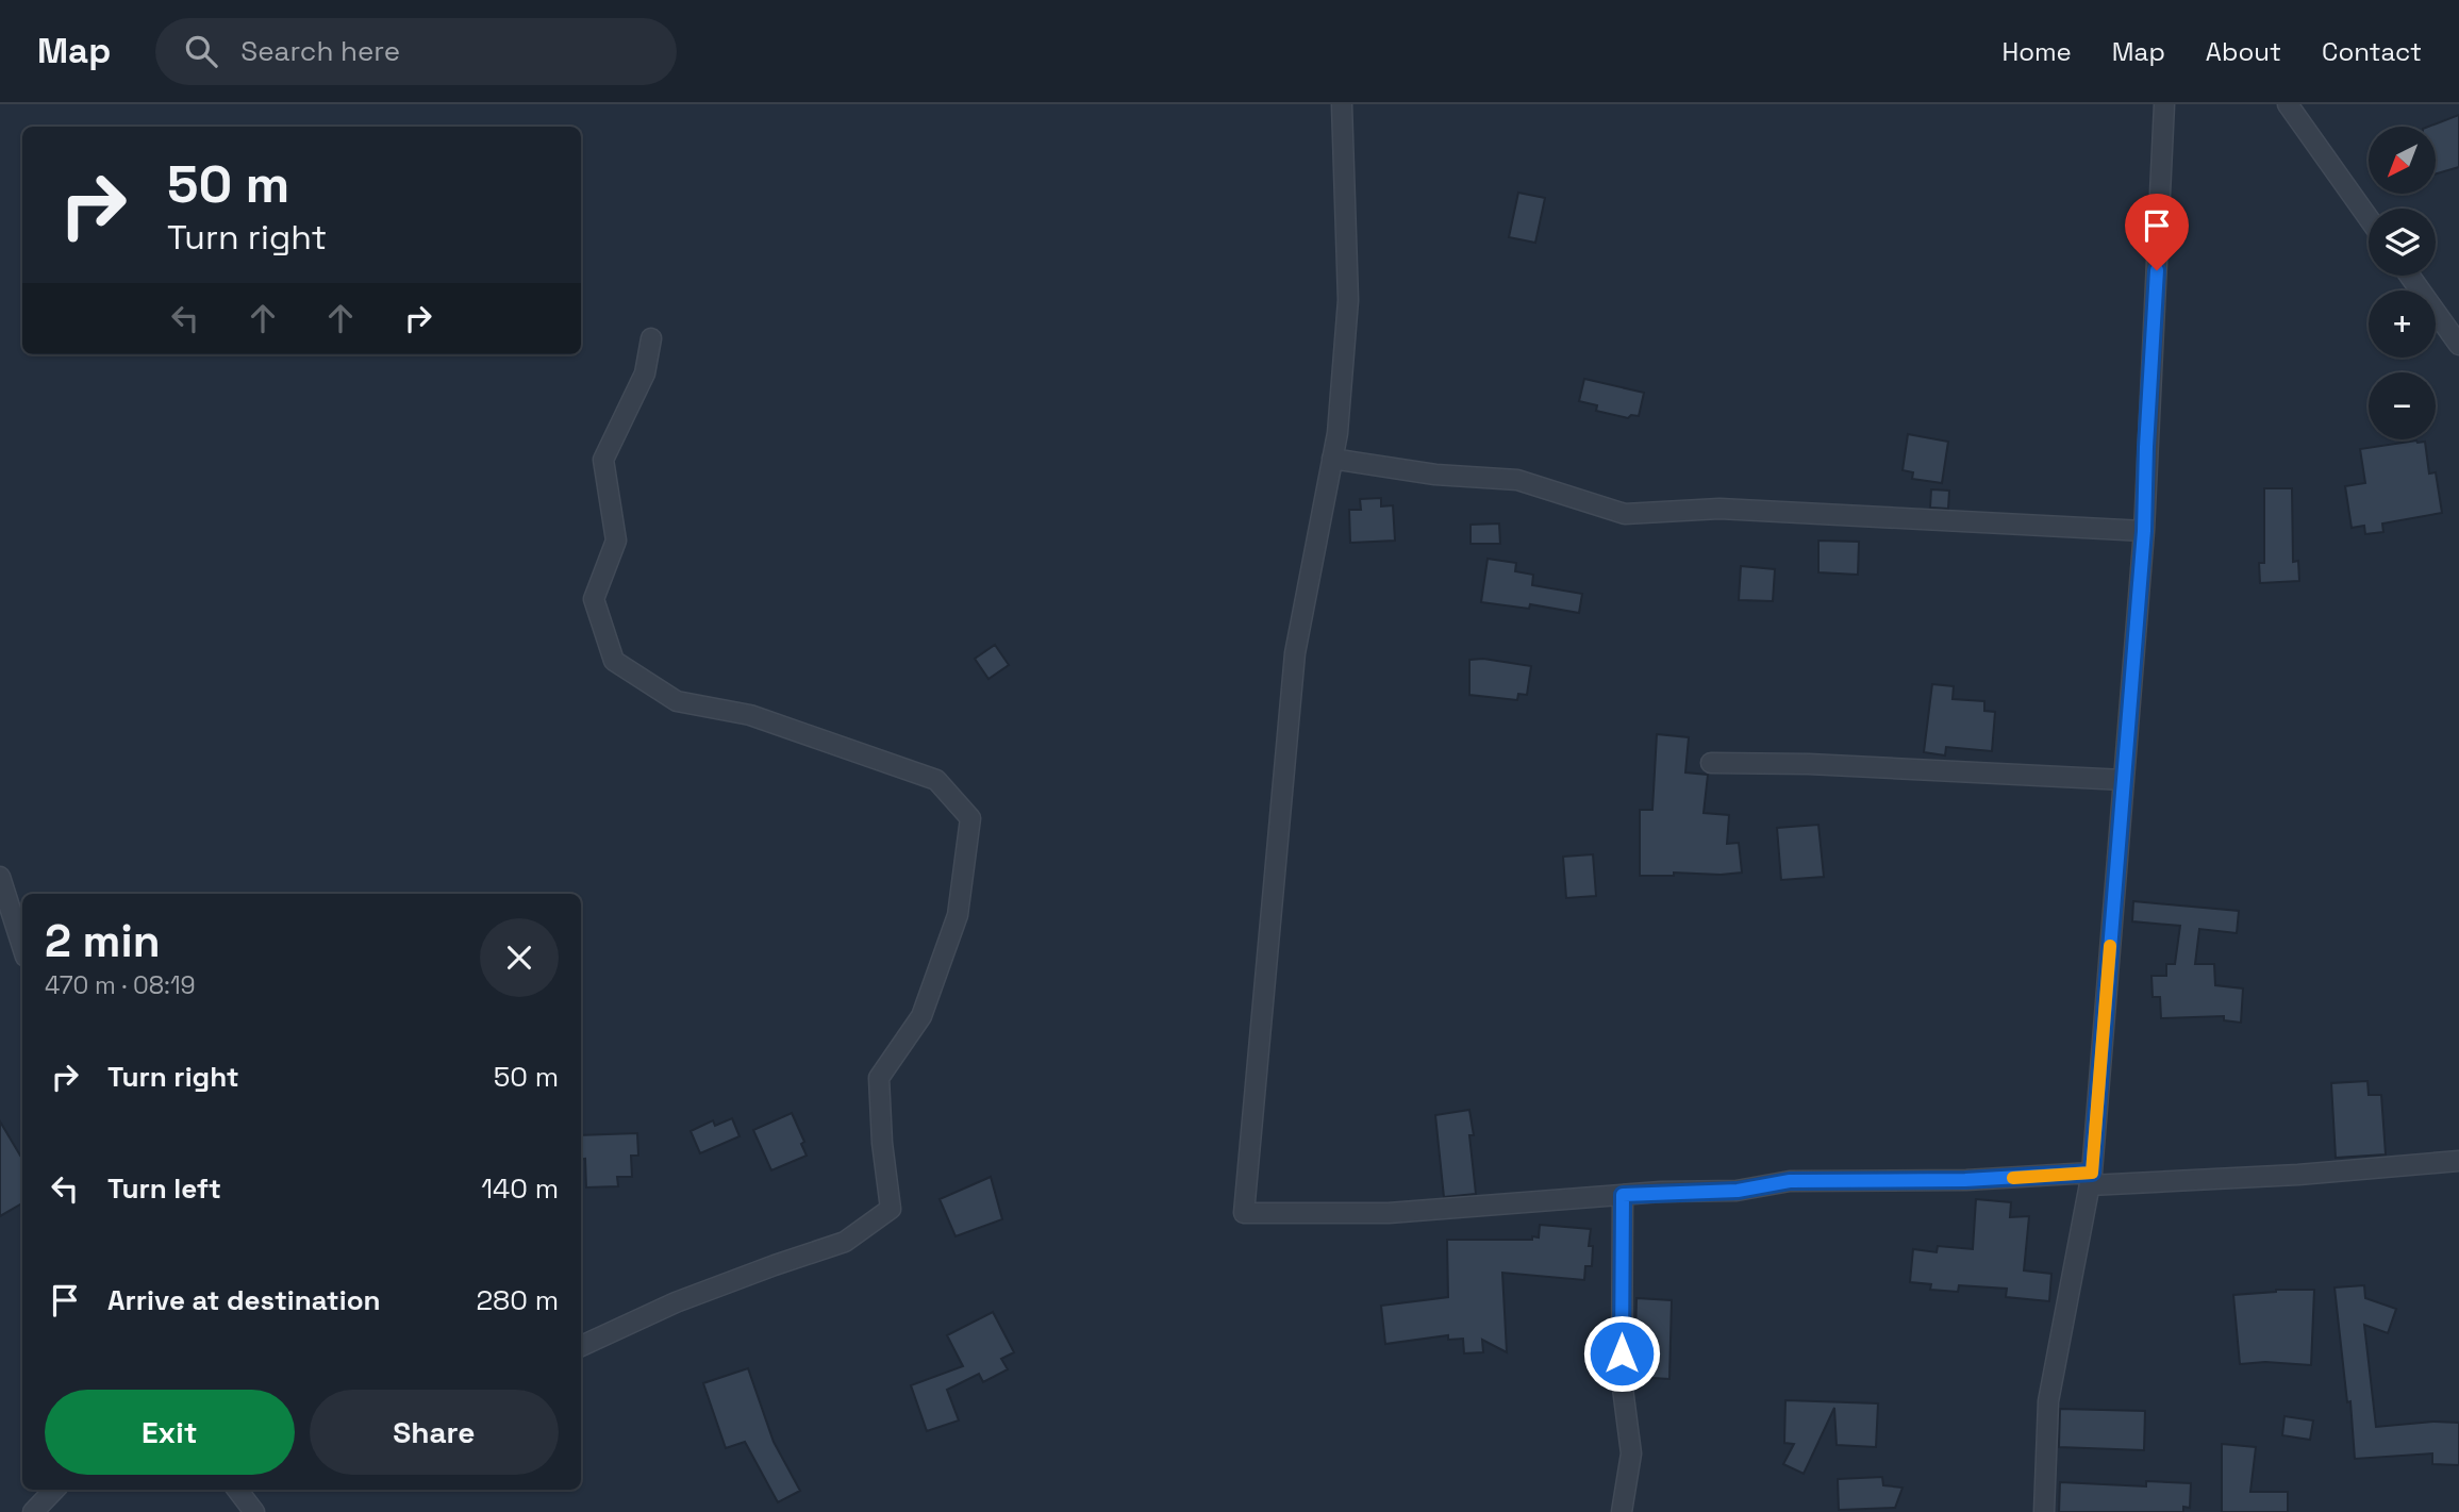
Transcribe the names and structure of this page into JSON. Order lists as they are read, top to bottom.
{
  "north": "bottom left",
  "page": {
    "header": "Map",
    "search": "Search here",
    "nav": [
      "Home",
      "Map",
      "About",
      "Contact"
    ],
    "map_buttons": ["+", "−"],
    "turn": ["50 m", "Turn right"],
    "heading": ["2 min", "470 m · 08:19"],
    "list": [
      {
        "name": "Turn right",
        "value": "50 m"
      },
      {
        "name": "Turn left",
        "value": "140 m"
      },
      {
        "name": "Arrive at destination",
        "value": "280 m"
      }
    ],
    "buttons": ["Exit", "Share"]
  }
}
